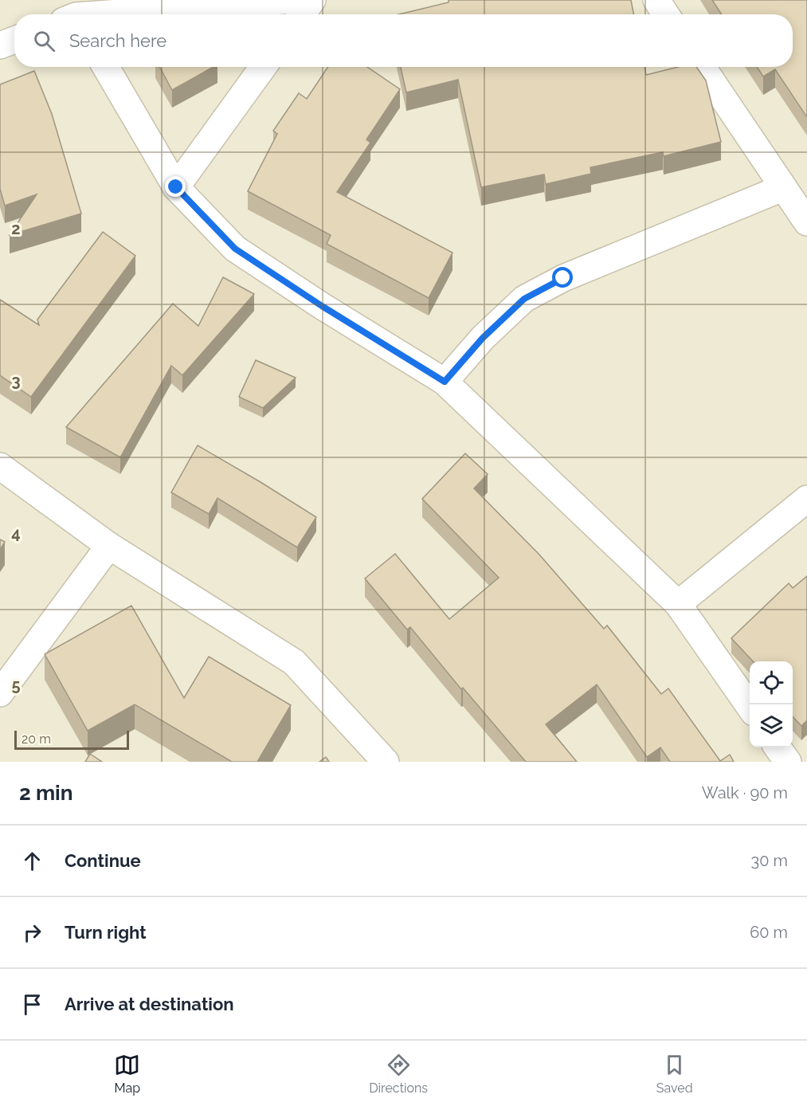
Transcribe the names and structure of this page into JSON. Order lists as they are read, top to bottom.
{
  "scale_bar": "20 m",
  "page": {
    "search": "Search here",
    "scale": "20 m",
    "heading": ["2 min", "Walk · 90 m"],
    "list": [
      ["Continue", "30 m"],
      ["Turn right", "60 m"],
      "Arrive at destination"
    ],
    "nav": ["Map", "Directions", "Saved"]
  },
  "grid": {
    "rows": [
      "2",
      "3",
      "4",
      "5"
    ]
  }
}
